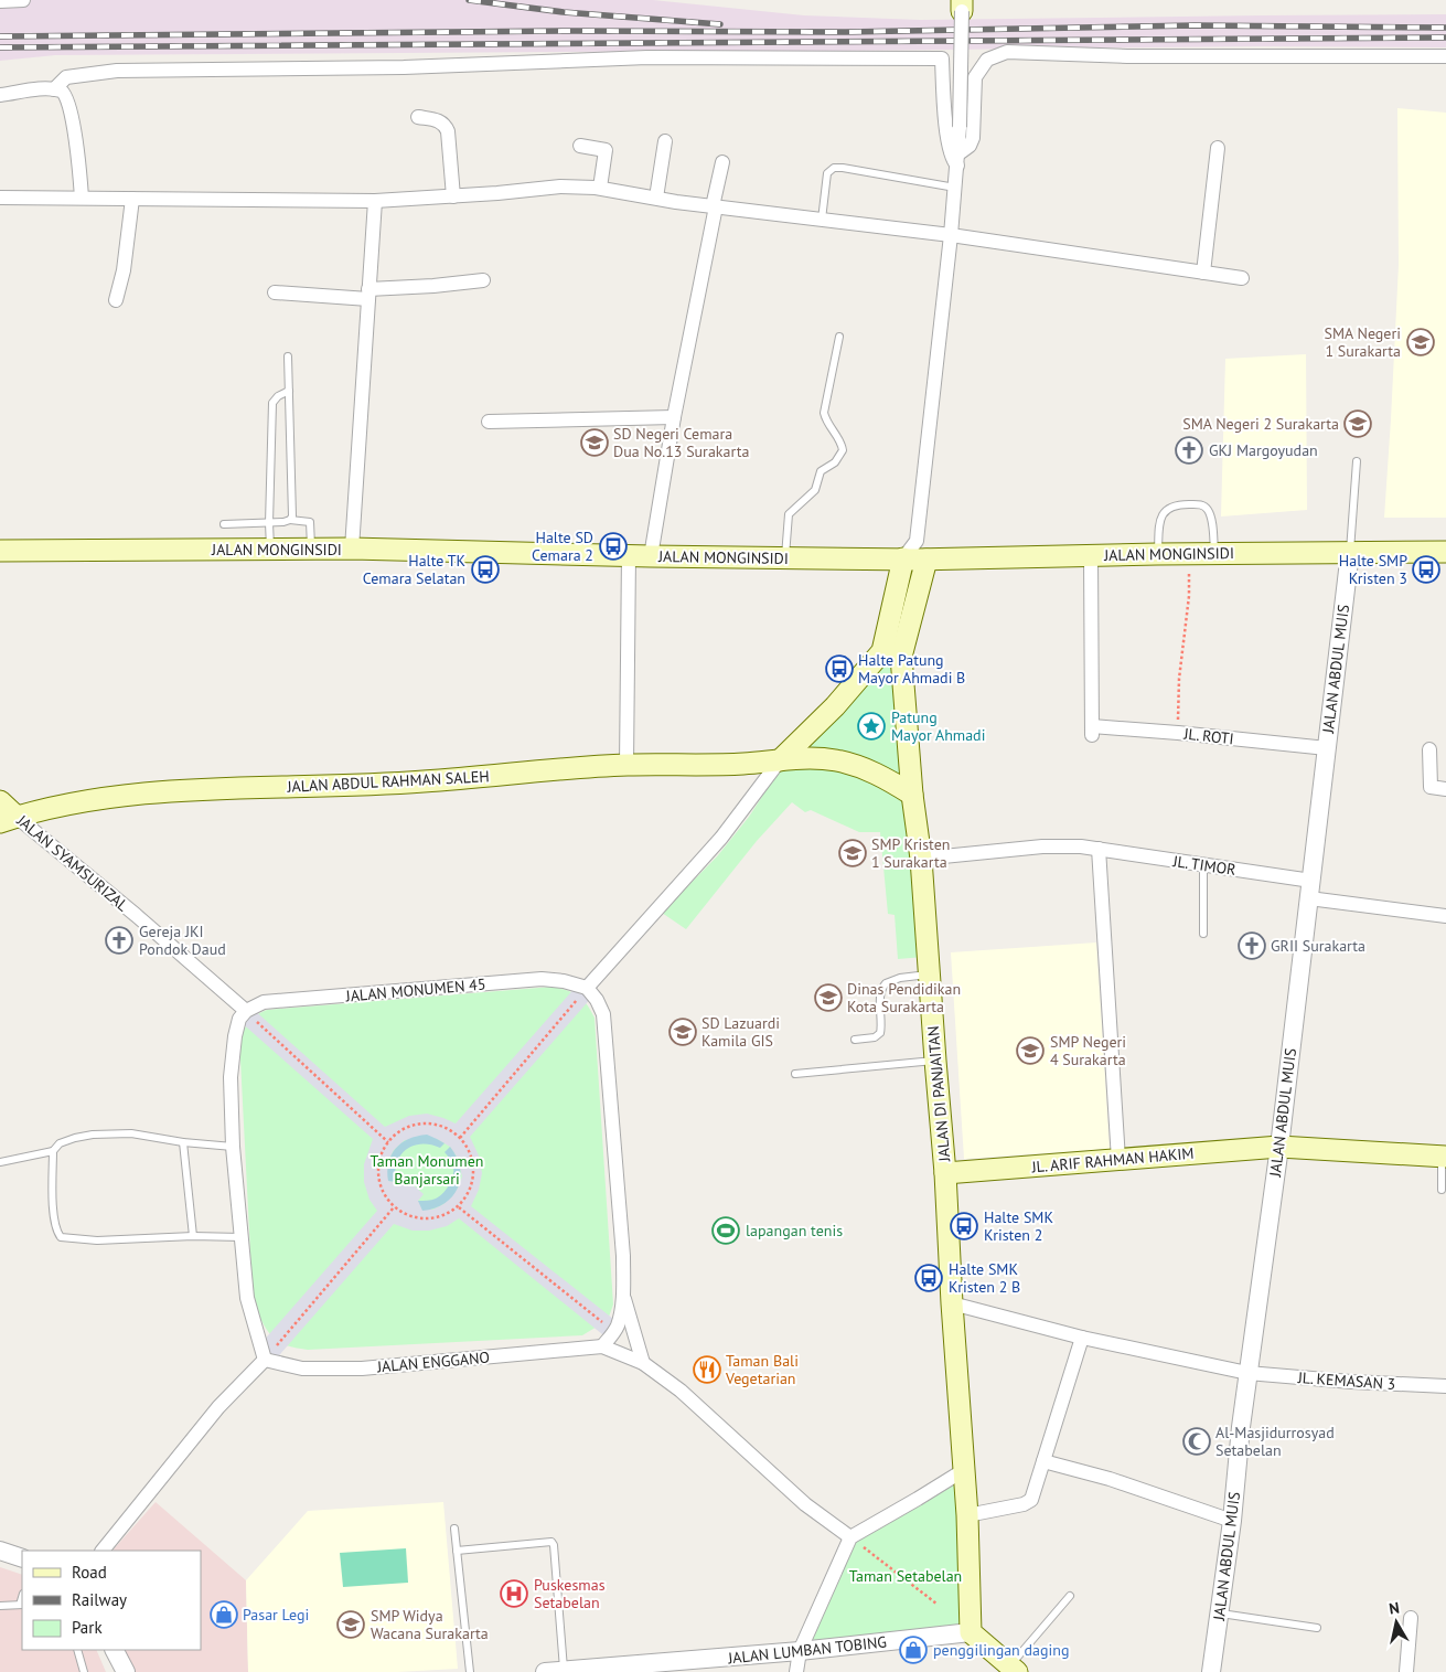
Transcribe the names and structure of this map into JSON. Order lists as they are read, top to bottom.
{
  "streets": {
    "main road": [
      "JALAN MONGINSIDI",
      "JALAN ABDUL RAHMAN SALEH",
      "JALAN SYAMSURIZAL",
      "JALAN DI PANJAITAN",
      "JL. ARIF RAHMAN HAKIM"
    ],
    "street": [
      "JALAN ABDUL MUIS",
      "JL. ROTI",
      "JL. TIMOR",
      "JALAN MONUMEN 45",
      "JALAN ENGGANO",
      "JL. KEMASAN 3",
      "JALAN LUMBAN TOBING"
    ]
  },
  "crossings": [
    ["JALAN MONGINSIDI", "JALAN ABDUL MUIS"],
    ["JALAN MONGINSIDI", "JL. ROTI"],
    ["JALAN MONGINSIDI", "JALAN DI PANJAITAN"],
    ["JALAN ABDUL MUIS", "JL. ROTI"],
    ["JALAN ABDUL MUIS", "JL. TIMOR"],
    ["JALAN ABDUL MUIS", "JL. ARIF RAHMAN HAKIM"],
    ["JALAN ABDUL MUIS", "JL. KEMASAN 3"],
    ["JALAN ABDUL RAHMAN SALEH", "JALAN SYAMSURIZAL"],
    ["JALAN ABDUL RAHMAN SALEH", "JALAN DI PANJAITAN"],
    ["JALAN SYAMSURIZAL", "JALAN MONUMEN 45"],
    ["JL. TIMOR", "JALAN DI PANJAITAN"],
    ["JALAN DI PANJAITAN", "JL. ARIF RAHMAN HAKIM"],
    ["JALAN DI PANJAITAN", "JL. KEMASAN 3"],
    ["JALAN DI PANJAITAN", "JALAN LUMBAN TOBING"]
  ],
  "parks": ["Taman Monumen Banjarsari", "Taman Setabelan"],
  "places": {
    "school or university": [
      "SMA Negeri 1 Surakarta",
      "SMA Negeri 2 Surakarta",
      "SD Negeri Cemara Dua No.13 Surakarta",
      "SMP Kristen 1 Surakarta",
      "Dinas Pendidikan Kota Surakarta",
      "SD Lazuardi Kamila GIS",
      "SMP Negeri 4 Surakarta",
      "SMP Widya Wacana Surakarta"
    ],
    "church": ["GKJ Margoyudan", "Gereja JKI Pondok Daud", "GRII Surakarta"],
    "bus stop": [
      "Halte SD Cemara 2",
      "Halte TK Cemara Selatan",
      "Halte SMP Kristen 3",
      "Halte Patung Mayor Ahmadi B",
      "Halte SMK Kristen 2",
      "Halte SMK Kristen 2 B"
    ],
    "place": ["Patung Mayor Ahmadi"],
    "sports": ["lapangan tenis"],
    "restaurant": ["Taman Bali Vegetarian"],
    "mosque": ["Al-Masjidurrosyad Setabelan"],
    "hospital": ["Puskesmas Setabelan"],
    "shop": ["Pasar Legi", "penggilingan daging"]
  },
  "legend": ["Road", "Railway", "Park"],
  "north": "top"
}
